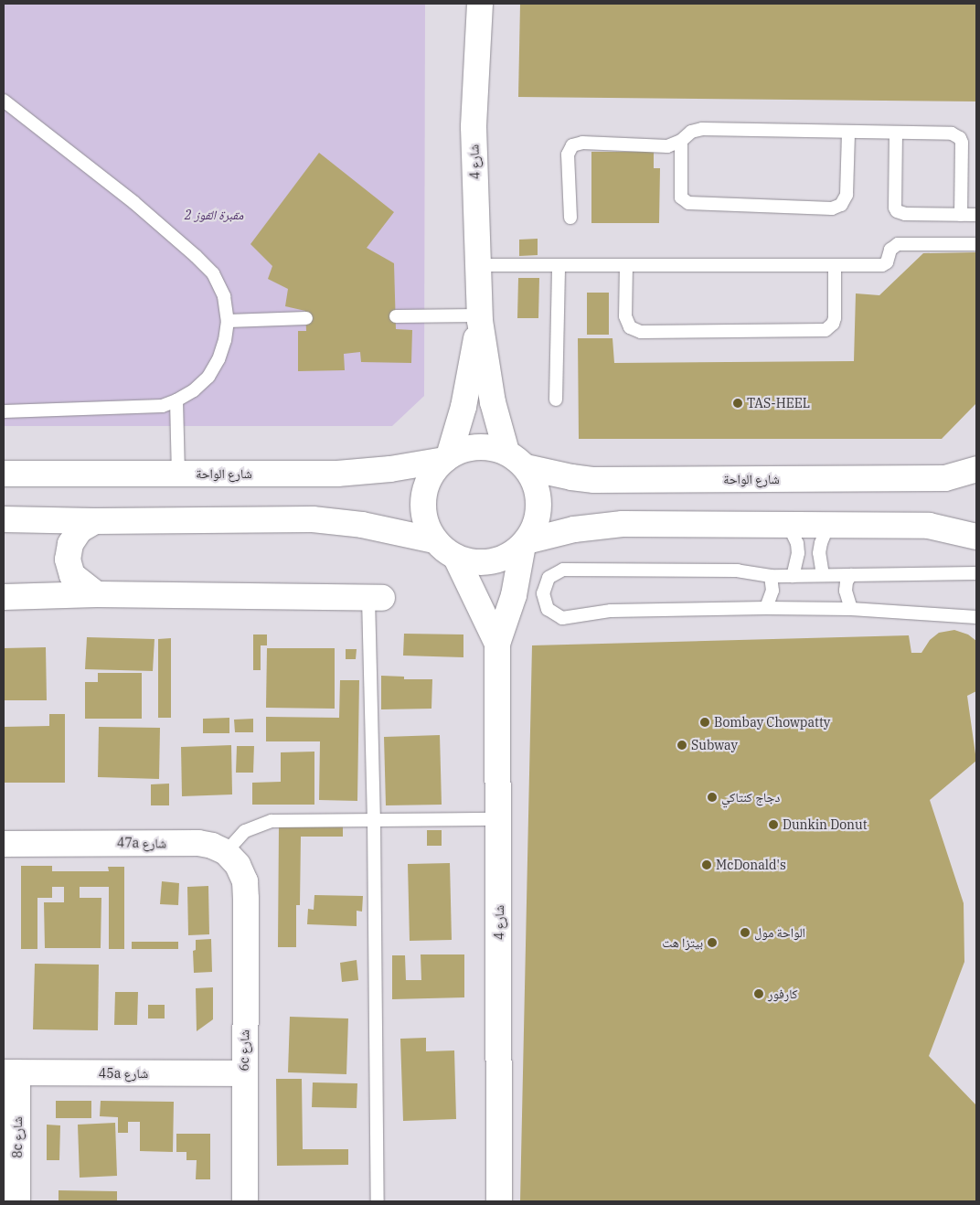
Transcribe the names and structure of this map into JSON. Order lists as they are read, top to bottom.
{
  "streets": {
    "street": [
      "شارع 4",
      "شارع الواحة",
      "47a شارع",
      "6c شارع",
      "45a شارع",
      "8c شارع"
    ]
  },
  "crossings": [
    ["شارع 4", "شارع الواحة"],
    ["47a شارع", "6c شارع"],
    ["6c شارع", "45a شارع"],
    ["45a شارع", "8c شارع"]
  ],
  "parks": ["مقبرة القوز 2"],
  "places": [
    "TAS-HEEL",
    "Bombay Chowpatty",
    "Subway",
    "دجاج كنتاكي",
    "Dunkin Donut",
    "McDonald's",
    "الواحة مول",
    "بيتزا هت",
    "كارفور"
  ]
}
